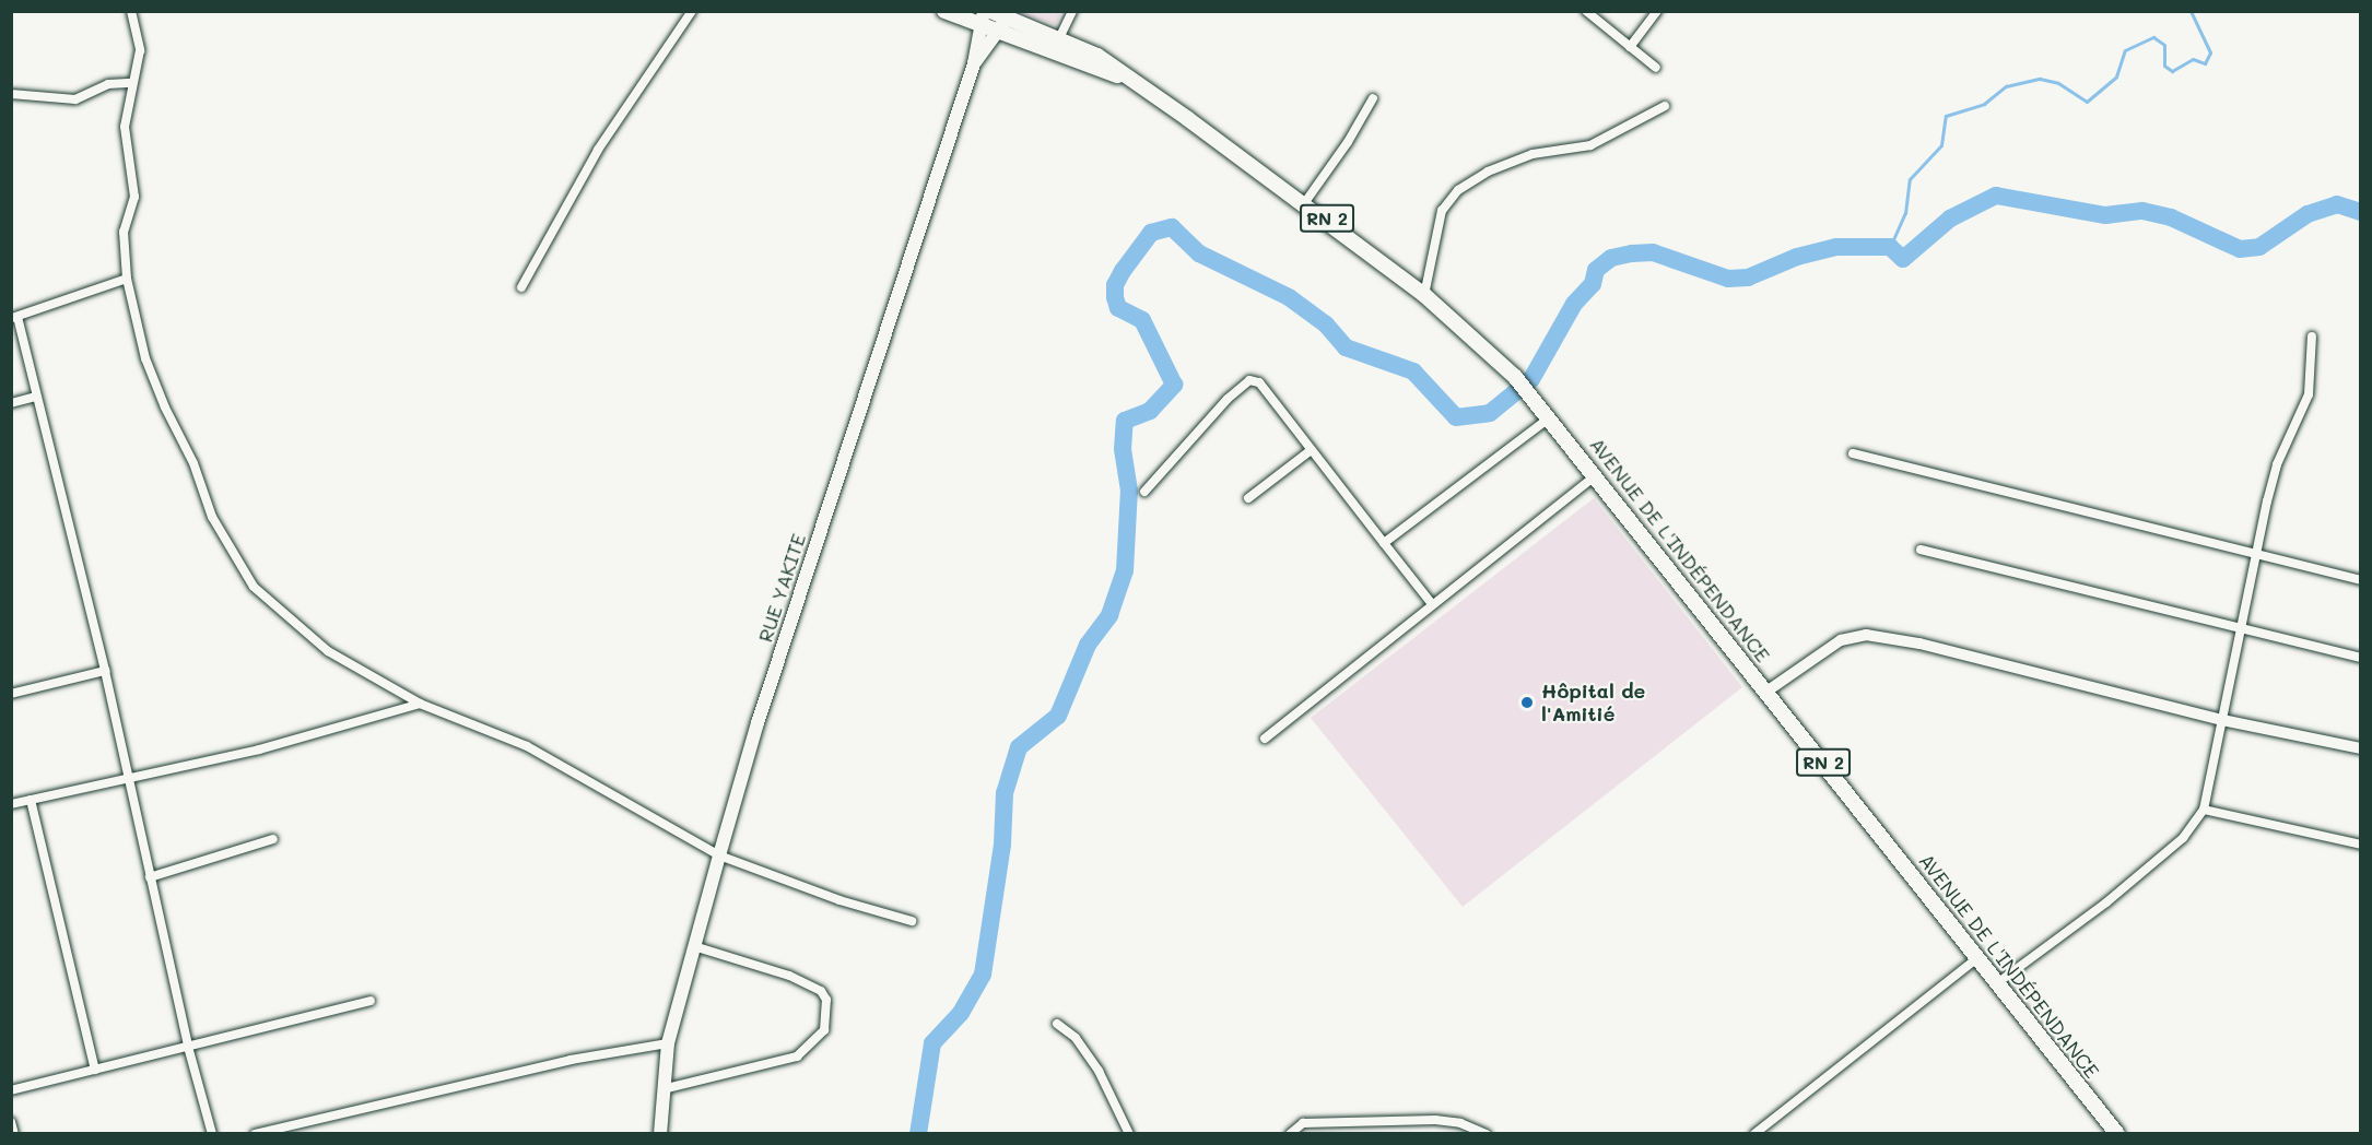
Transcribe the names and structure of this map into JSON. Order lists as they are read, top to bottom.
{
  "streets": {
    "main road": ["RN 2", "AVENUE DE L'INDÉPENDANCE", "RUE YAKITE"]
  },
  "crossings": [
    ["AVENUE DE L'INDÉPENDANCE", "RUE YAKITE"]
  ],
  "places": ["Hôpital de l'Amitié"]
}
